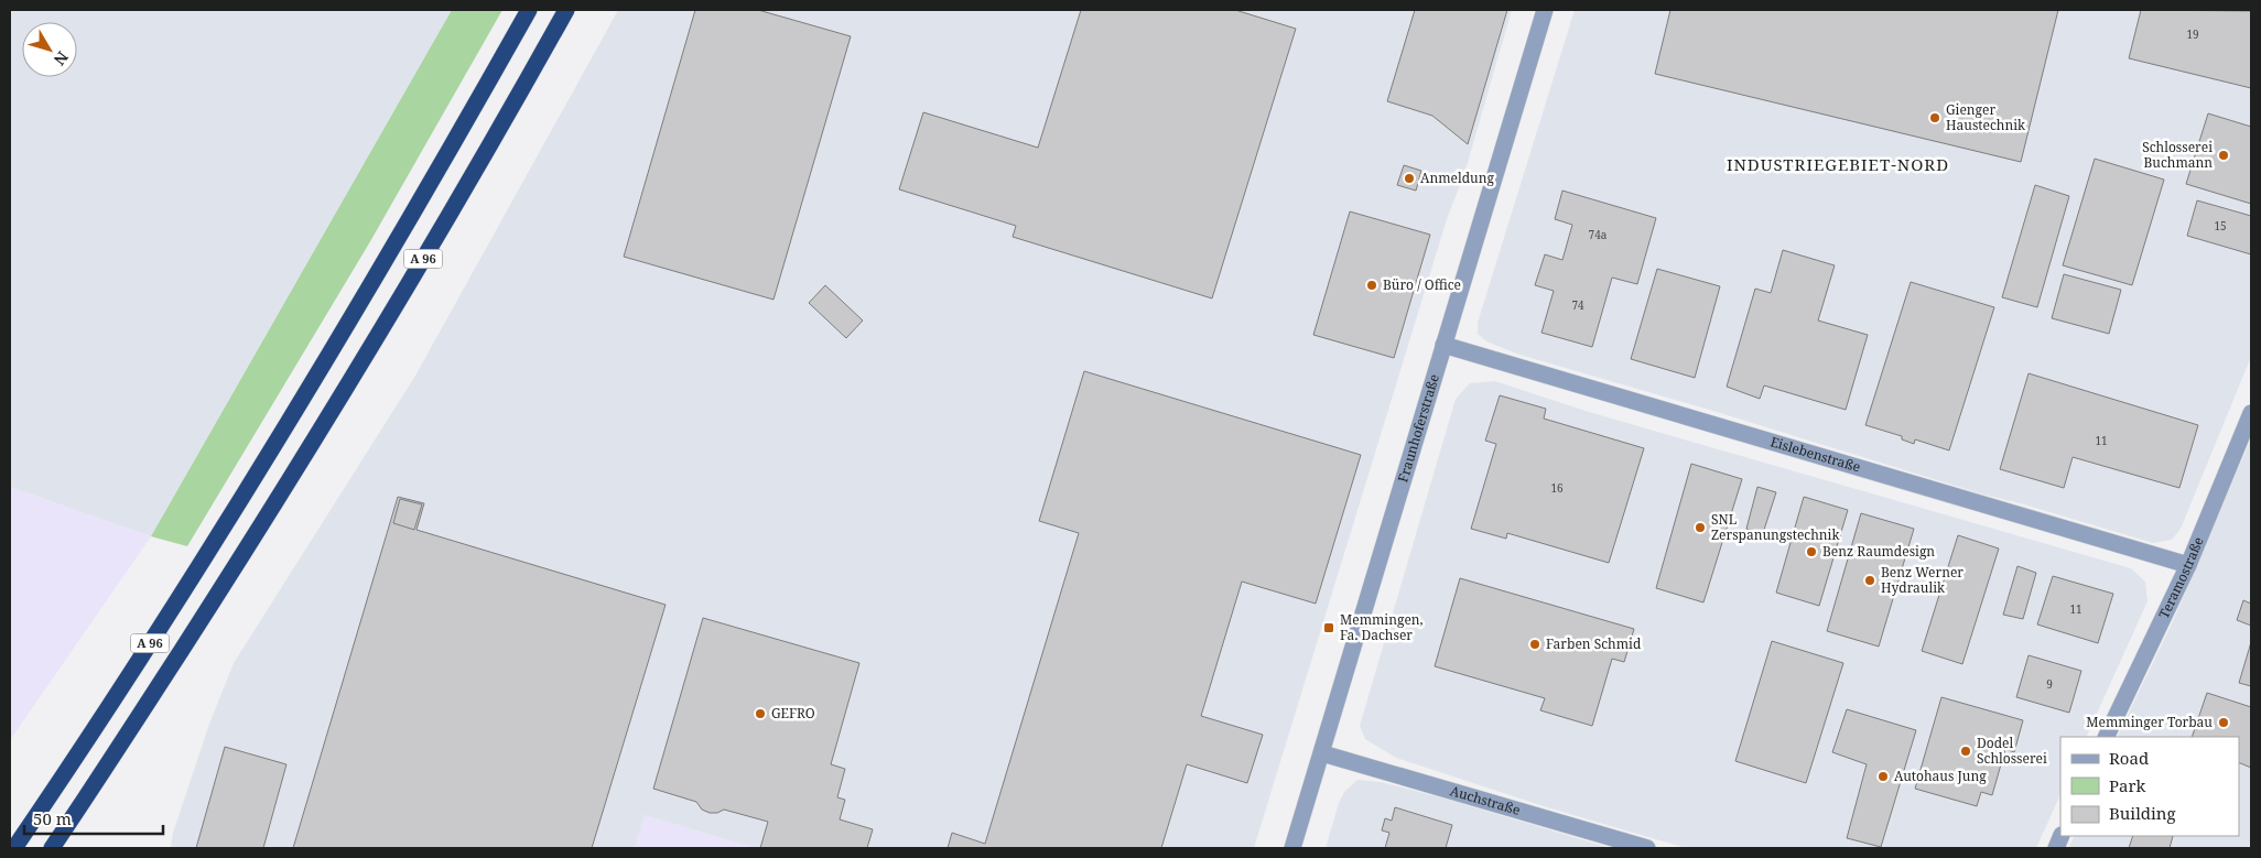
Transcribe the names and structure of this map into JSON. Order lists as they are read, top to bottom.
{
  "streets": {
    "highway": ["A 96"],
    "street": [
      "Fraunhoferstraße",
      "Eislebenstraße",
      "Teramostraße",
      "Auchstraße"
    ]
  },
  "crossings": [
    ["Fraunhoferstraße", "Eislebenstraße"],
    ["Fraunhoferstraße", "Auchstraße"],
    ["Eislebenstraße", "Teramostraße"]
  ],
  "districts": ["INDUSTRIEGEBIET-NORD"],
  "places": {
    "other": [
      "Gienger Haustechnik",
      "Schlosserei Buchmann",
      "Anmeldung",
      "Büro / Office",
      "SNL Zerspanungstechnik",
      "Benz Raumdesign",
      "Benz Werner Hydraulik",
      "Farben Schmid",
      "GEFRO",
      "Memminger Torbau",
      "Dodel Schlosserei",
      "Autohaus Jung"
    ],
    "transit": ["Memmingen, Fa. Dachser"]
  },
  "house_numbers": [
    "19",
    "15",
    "74a",
    "74",
    "11",
    "16",
    "11",
    "9"
  ],
  "legend": ["Road", "Park", "Building"],
  "scale_bar": "50 m",
  "north": "bottom right"
}
